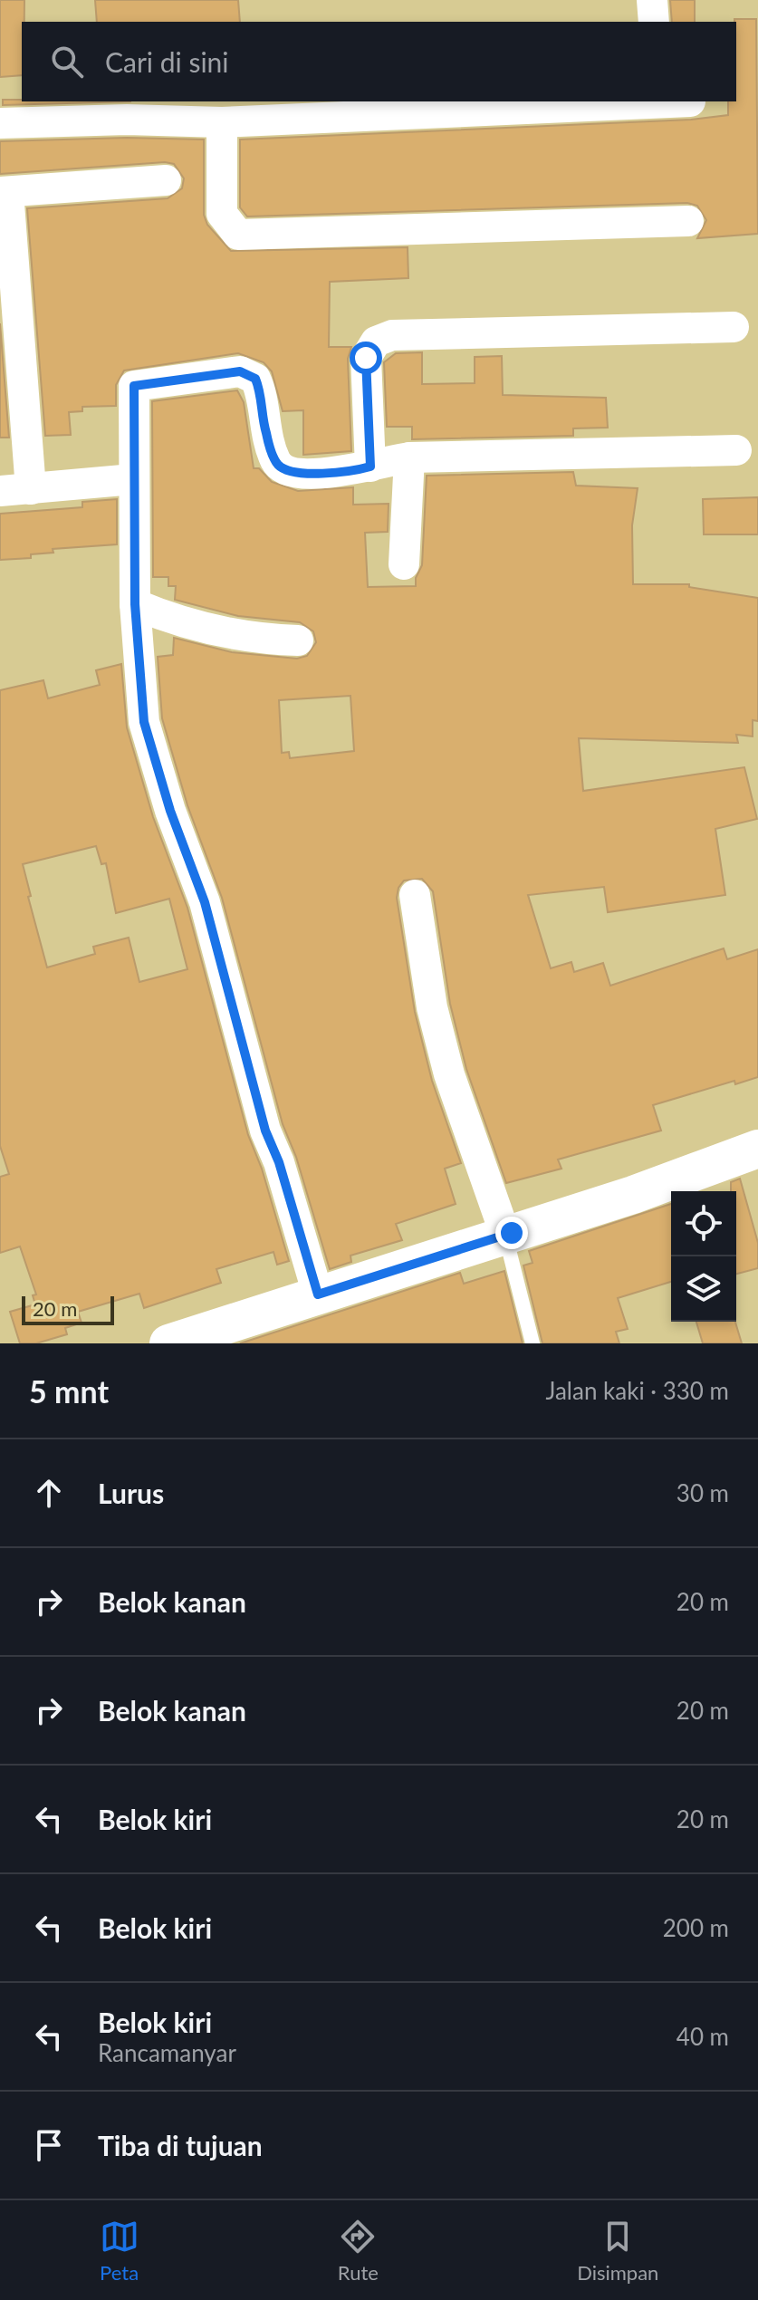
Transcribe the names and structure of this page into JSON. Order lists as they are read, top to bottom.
{
  "scale_bar": "20 m",
  "page": {
    "search": "Cari di sini",
    "scale": "20 m",
    "heading": ["5 mnt", "Jalan kaki · 330 m"],
    "list": [
      ["Lurus", "30 m"],
      ["Belok kanan", "20 m"],
      ["Belok kanan", "20 m"],
      ["Belok kiri", "20 m"],
      ["Belok kiri", "200 m"],
      ["Belok kiri", "Rancamanyar", "40 m"],
      "Tiba di tujuan"
    ],
    "nav": ["Peta", "Rute", "Disimpan"]
  }
}
